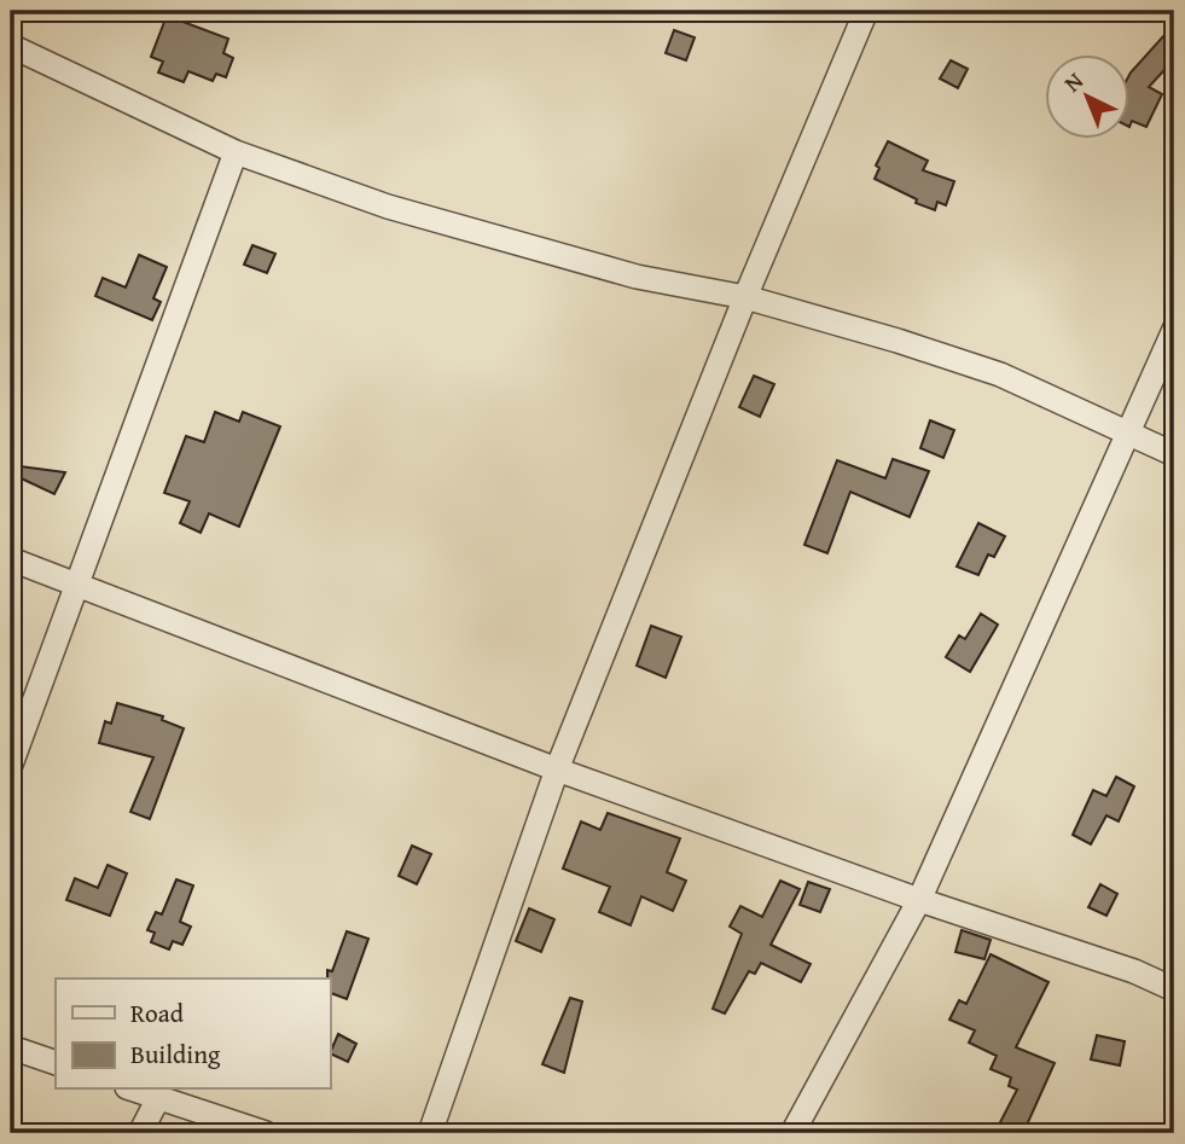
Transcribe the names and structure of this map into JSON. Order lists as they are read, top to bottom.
{
  "legend": ["Road", "Building"],
  "north": "top left"
}
